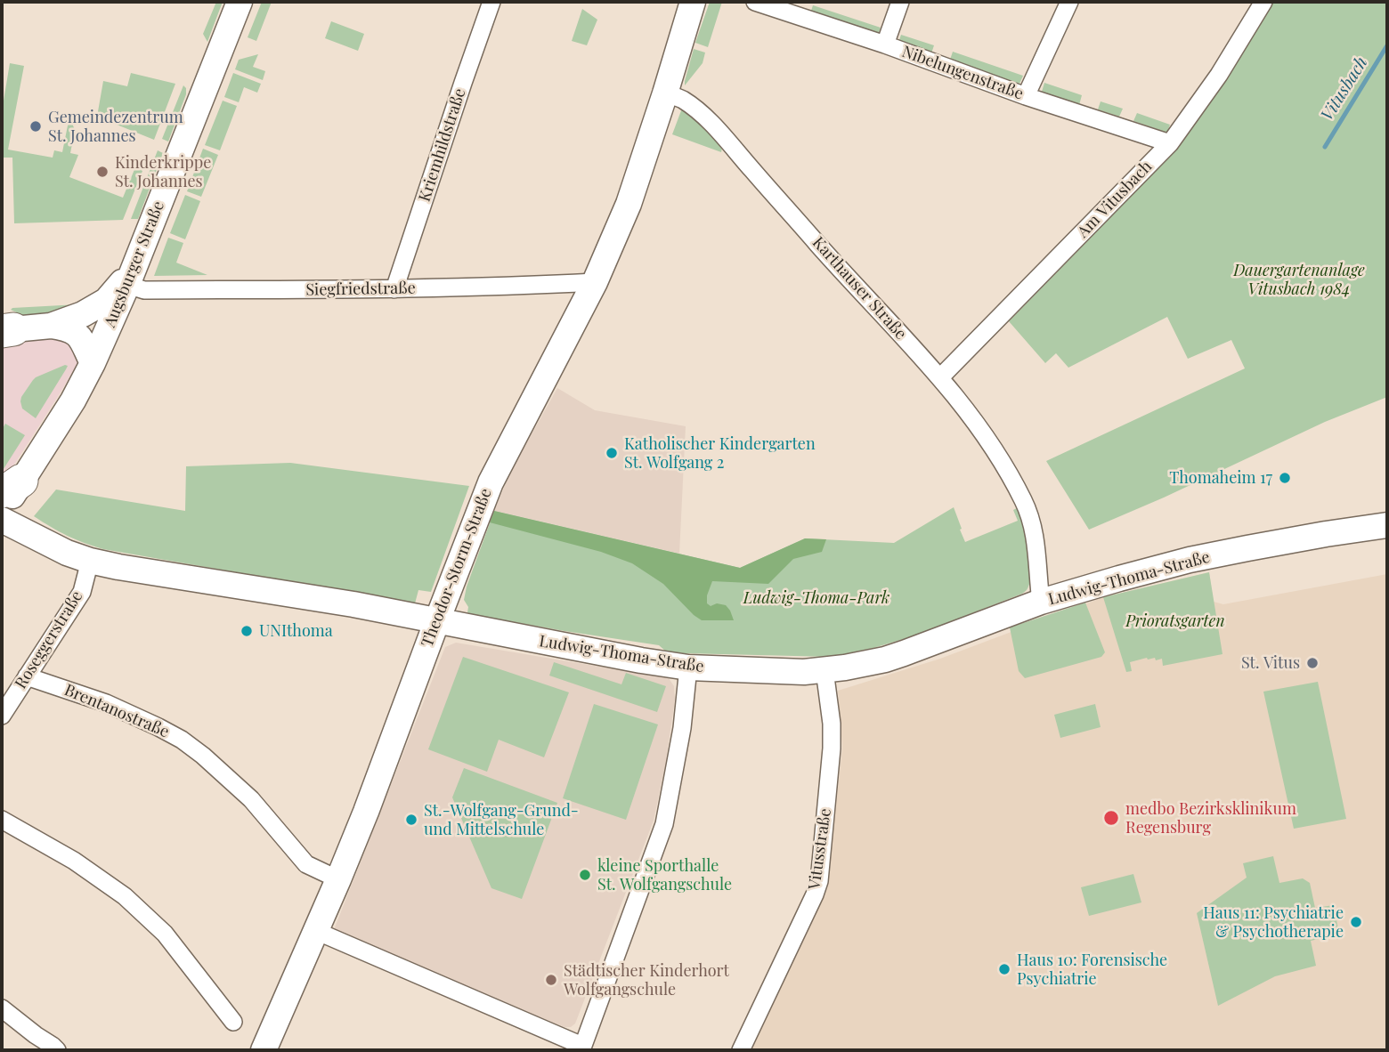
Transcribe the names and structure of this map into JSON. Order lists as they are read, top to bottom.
{
  "streets": {
    "street": [
      "Nibelungenstraße",
      "Kriemhildstraße",
      "Am Vitusbach",
      "Augsburger Straße",
      "Karthauser Straße",
      "Siegfriedstraße",
      "Theodor-Storm-Straße",
      "Ludwig-Thoma-Straße",
      "Roseggerstraße",
      "Brentanostraße",
      "Vitusstraße"
    ]
  },
  "crossings": [
    ["Nibelungenstraße", "Am Vitusbach"],
    ["Kriemhildstraße", "Siegfriedstraße"],
    ["Am Vitusbach", "Karthauser Straße"],
    ["Augsburger Straße", "Siegfriedstraße"],
    ["Karthauser Straße", "Theodor-Storm-Straße"],
    ["Karthauser Straße", "Ludwig-Thoma-Straße"],
    ["Siegfriedstraße", "Theodor-Storm-Straße"],
    ["Theodor-Storm-Straße", "Ludwig-Thoma-Straße"],
    ["Theodor-Storm-Straße", "Brentanostraße"],
    ["Ludwig-Thoma-Straße", "Roseggerstraße"],
    ["Ludwig-Thoma-Straße", "Vitusstraße"],
    ["Roseggerstraße", "Brentanostraße"]
  ],
  "water": ["Vitusbach"],
  "parks": ["Dauergartenanlage Vitusbach 1984", "Ludwig-Thoma-Park", "Prioratsgarten"],
  "places": [
    "Gemeindezentrum St. Johannes",
    "Kinderkrippe St. Johannes",
    "Katholischer Kindergarten St. Wolfgang 2",
    "Thomaheim 17",
    "UNIthoma",
    "St. Vitus",
    "medbo Bezirksklinikum Regensburg",
    "St.-Wolfgang-Grund- und Mittelschule",
    "kleine Sporthalle St. Wolfgangschule",
    "Haus 11: Psychiatrie & Psychotherapie",
    "Haus 10: Forensische Psychiatrie",
    "Städtischer Kinderhort Wolfgangschule"
  ]
}
